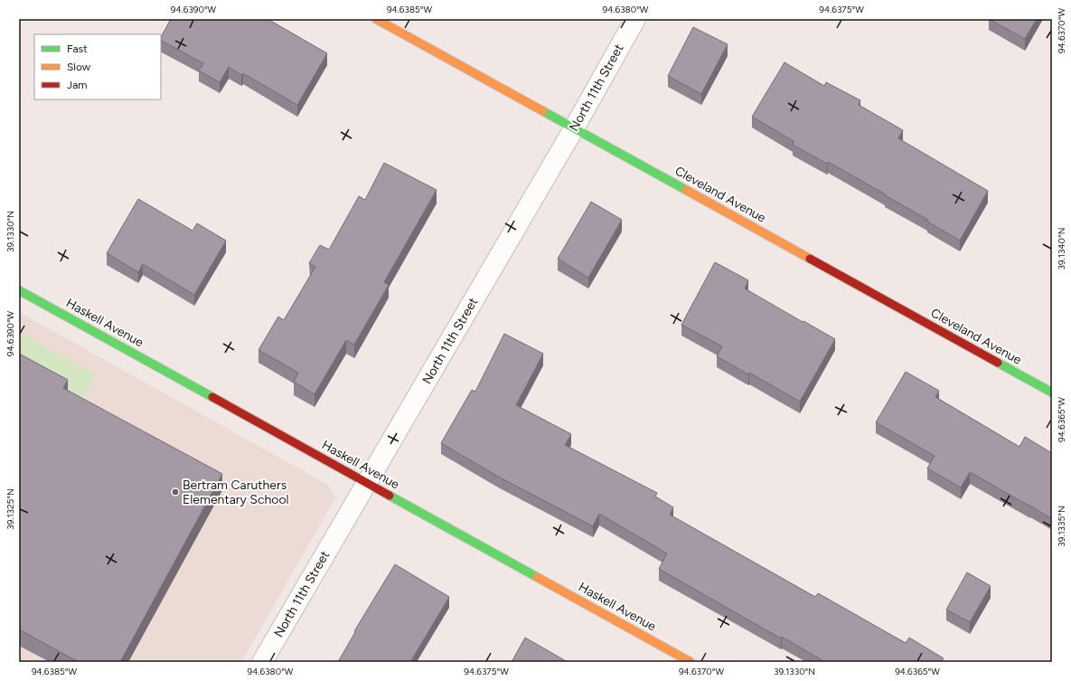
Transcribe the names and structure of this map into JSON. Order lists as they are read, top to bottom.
{
  "streets": {
    "street": ["North 11th Street", "Cleveland Avenue", "Haskell Avenue"]
  },
  "crossings": [
    ["North 11th Street", "Cleveland Avenue"],
    ["North 11th Street", "Haskell Avenue"]
  ],
  "places": ["Bertram Caruthers Elementary School"],
  "legend": ["Fast", "Slow", "Jam"],
  "coordinates": [
    "94.6390°W",
    "94.6385°W",
    "94.6380°W",
    "94.6375°W",
    "94.6370°W",
    "39.1330°N",
    "39.1340°N",
    "94.6365°W",
    "39.1325°N",
    "39.1335°N"
  ]
}
